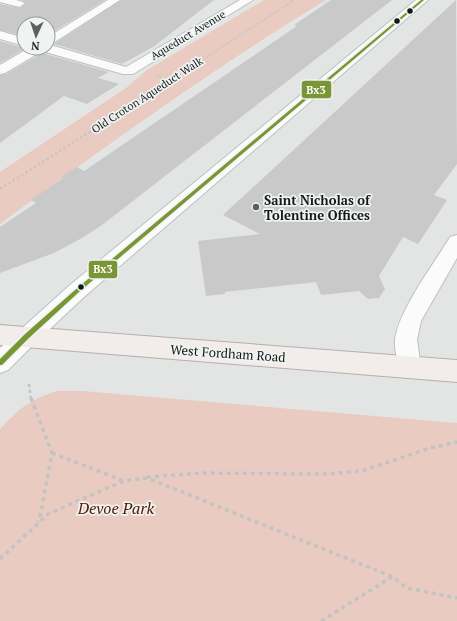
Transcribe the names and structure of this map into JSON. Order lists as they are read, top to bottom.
{
  "streets": {
    "main road": ["West Fordham Road"],
    "street": ["Aqueduct Avenue"],
    "path": ["Old Croton Aqueduct Walk"]
  },
  "parks": ["Devoe Park"],
  "places": ["Saint Nicholas of Tolentine Offices"],
  "lines": ["transit line Bx3"],
  "north": "bottom"
}
